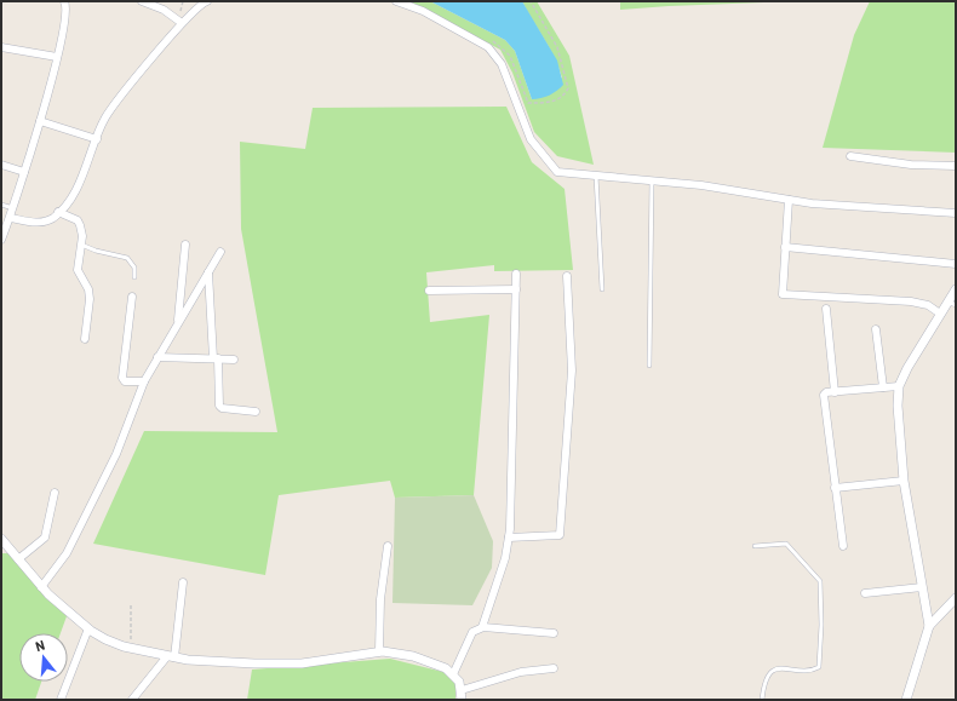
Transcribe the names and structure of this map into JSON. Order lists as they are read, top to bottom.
{
  "north": "top"
}
